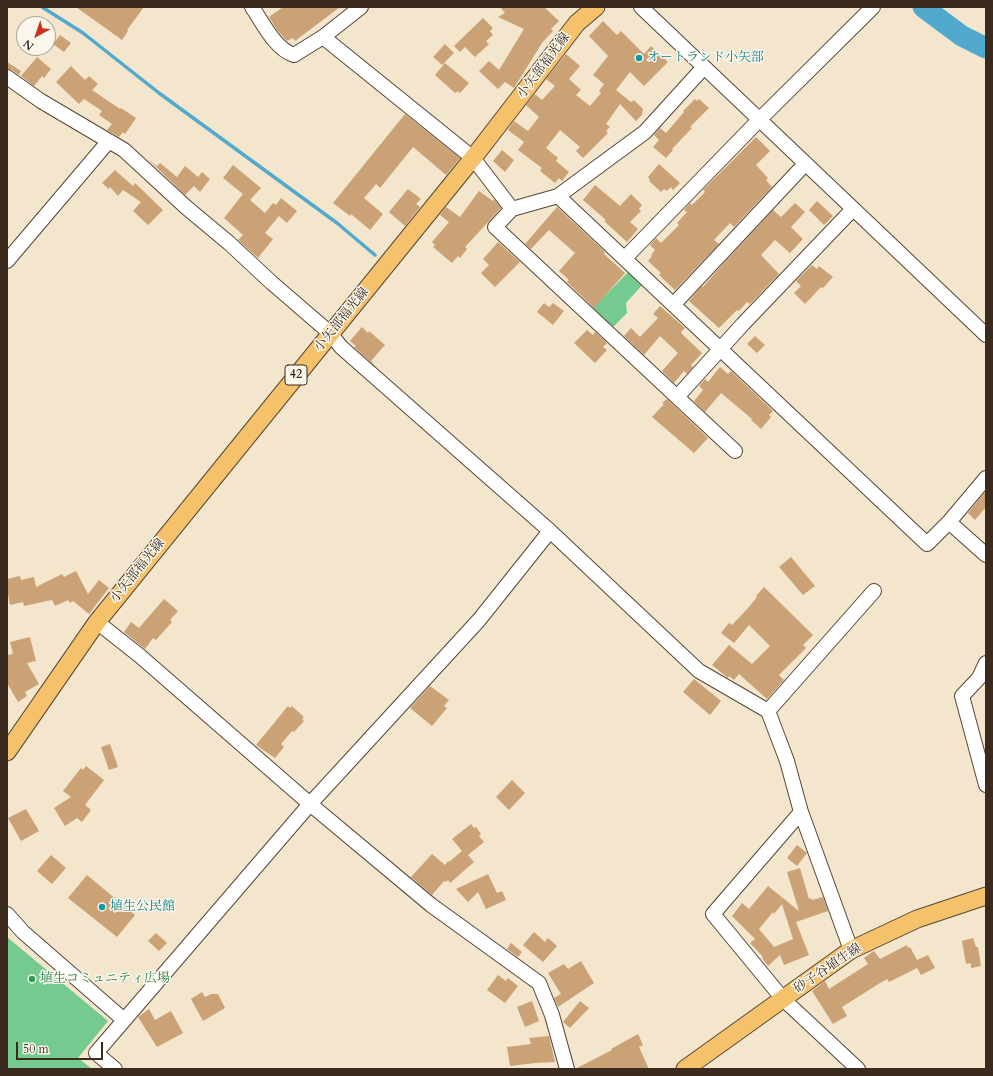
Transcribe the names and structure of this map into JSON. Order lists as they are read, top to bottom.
{
  "streets": {
    "main road": ["小矢部福光線", "42", "砂子谷埴生線"]
  },
  "places": ["オートランド小矢部", "埴生公民館", "埴生コミュニティ広場"],
  "scale_bar": "50 m",
  "north": "bottom left"
}
